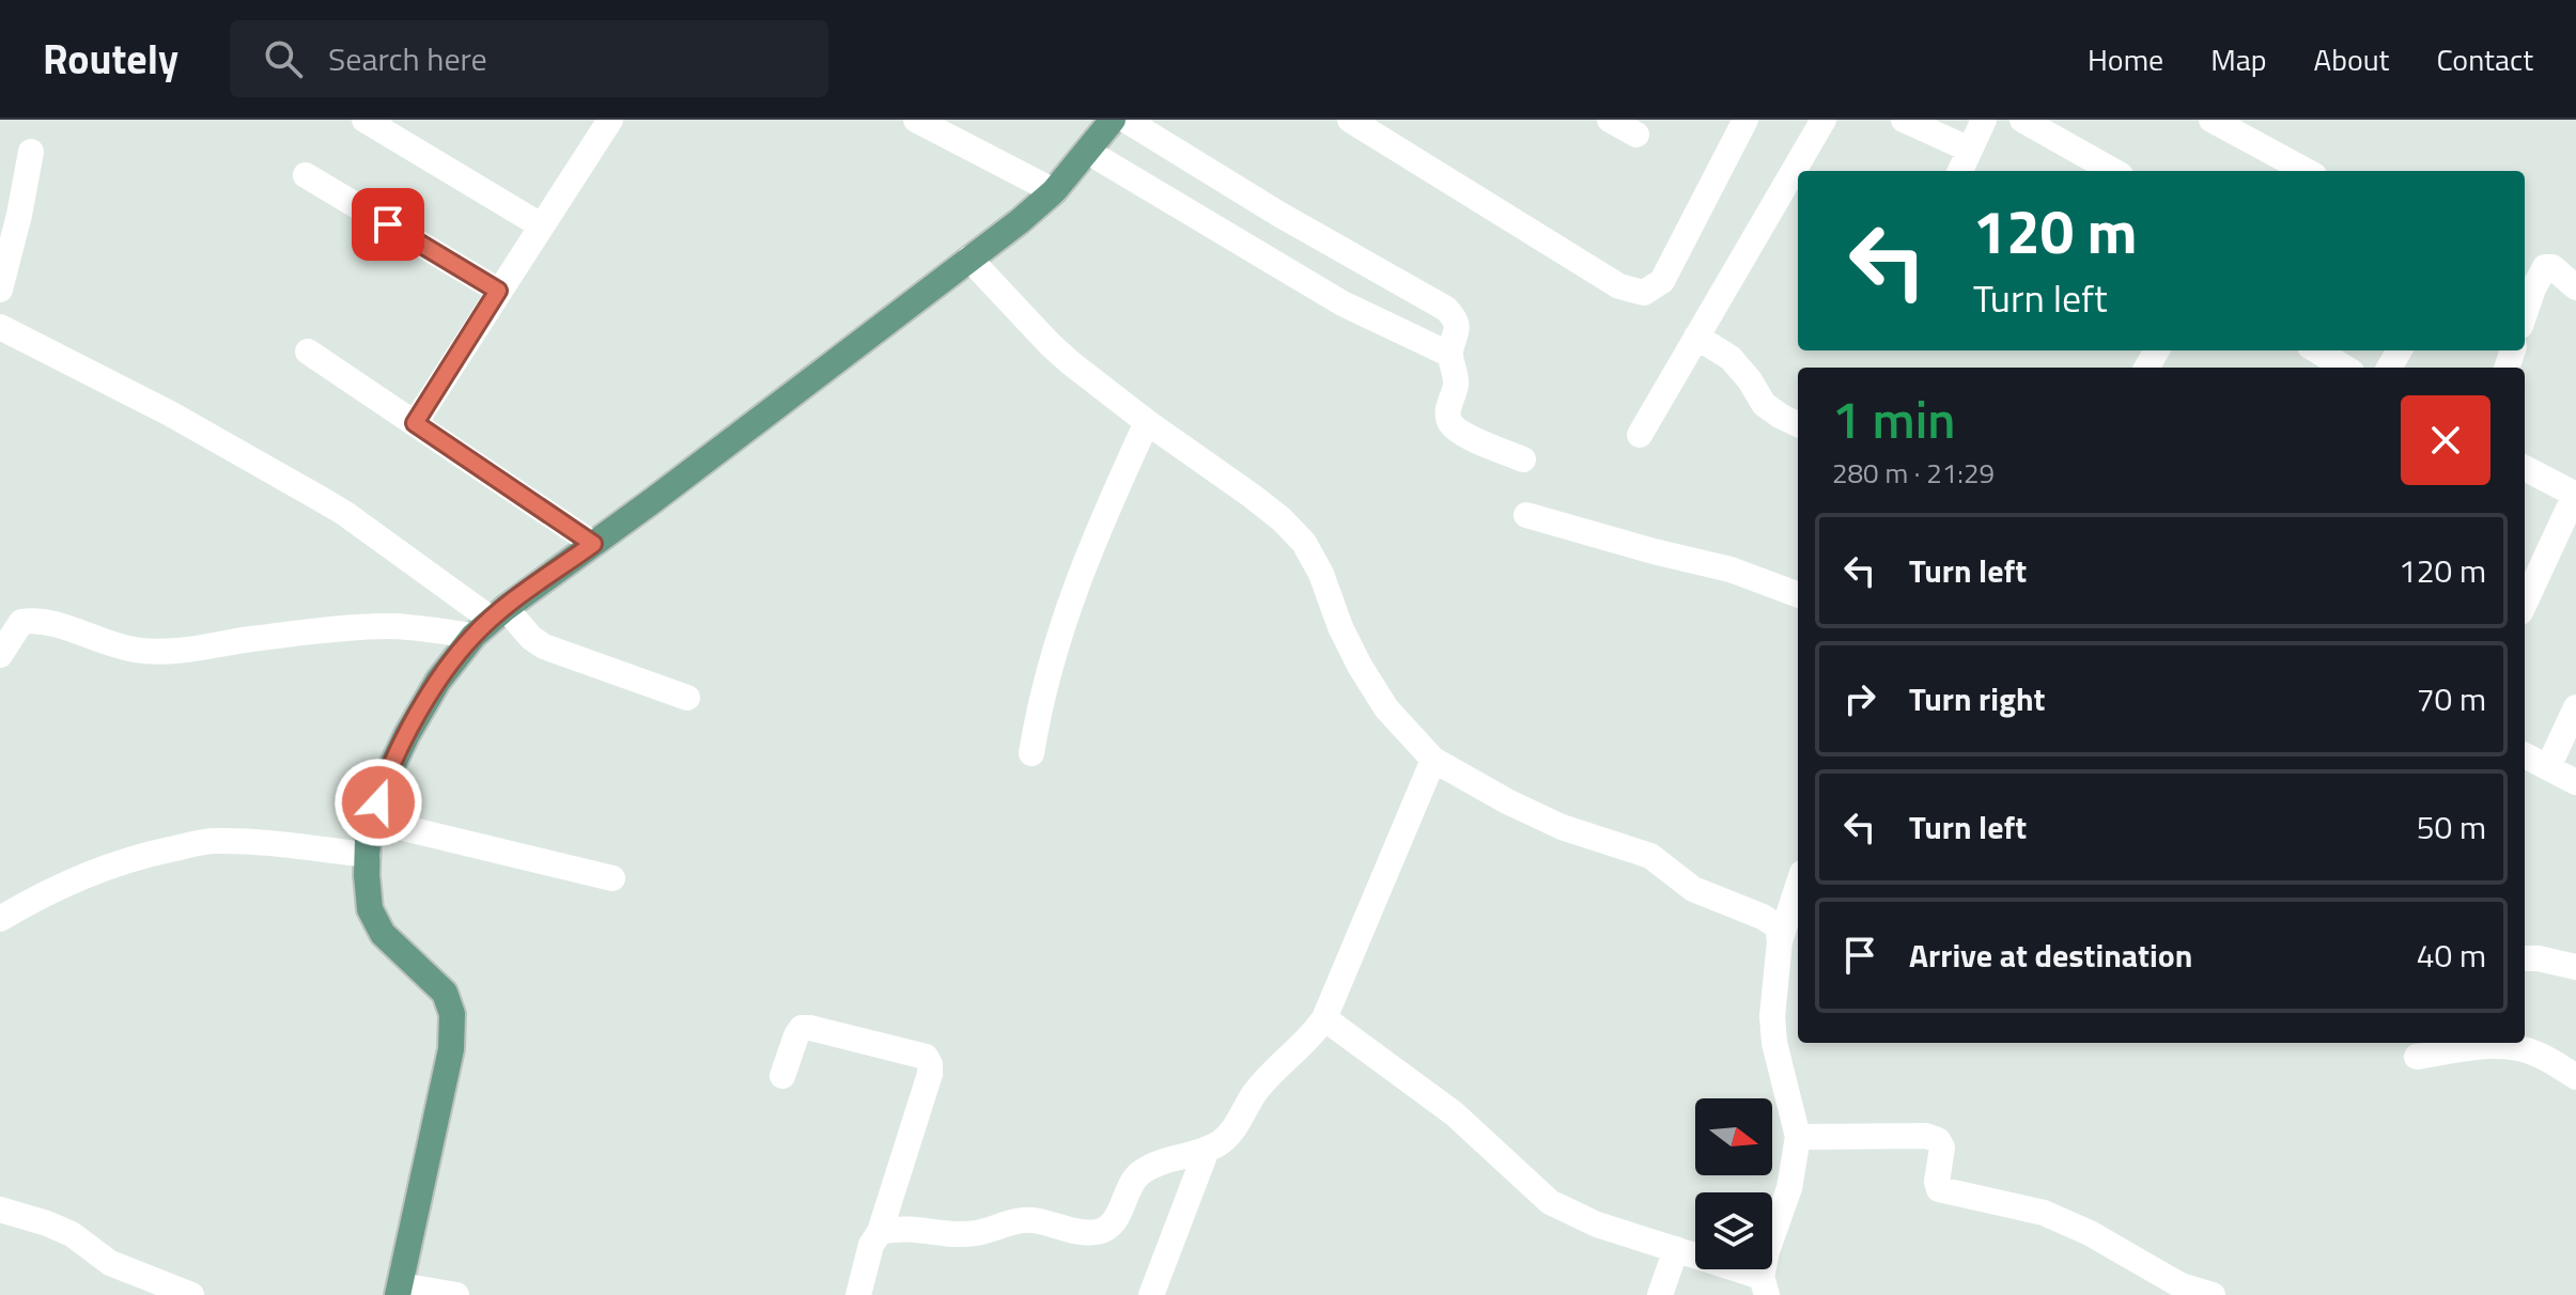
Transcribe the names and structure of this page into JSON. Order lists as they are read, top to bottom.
{
  "north": "right",
  "page": {
    "header": "Routely",
    "search": "Search here",
    "nav": [
      "Home",
      "Map",
      "About",
      "Contact"
    ],
    "turn": ["120 m", "Turn left"],
    "heading": ["1 min", "280 m · 21:29"],
    "list": [
      {
        "name": "Turn left",
        "value": "120 m"
      },
      {
        "name": "Turn right",
        "value": "70 m"
      },
      {
        "name": "Turn left",
        "value": "50 m"
      },
      {
        "name": "Arrive at destination",
        "value": "40 m"
      }
    ]
  }
}
